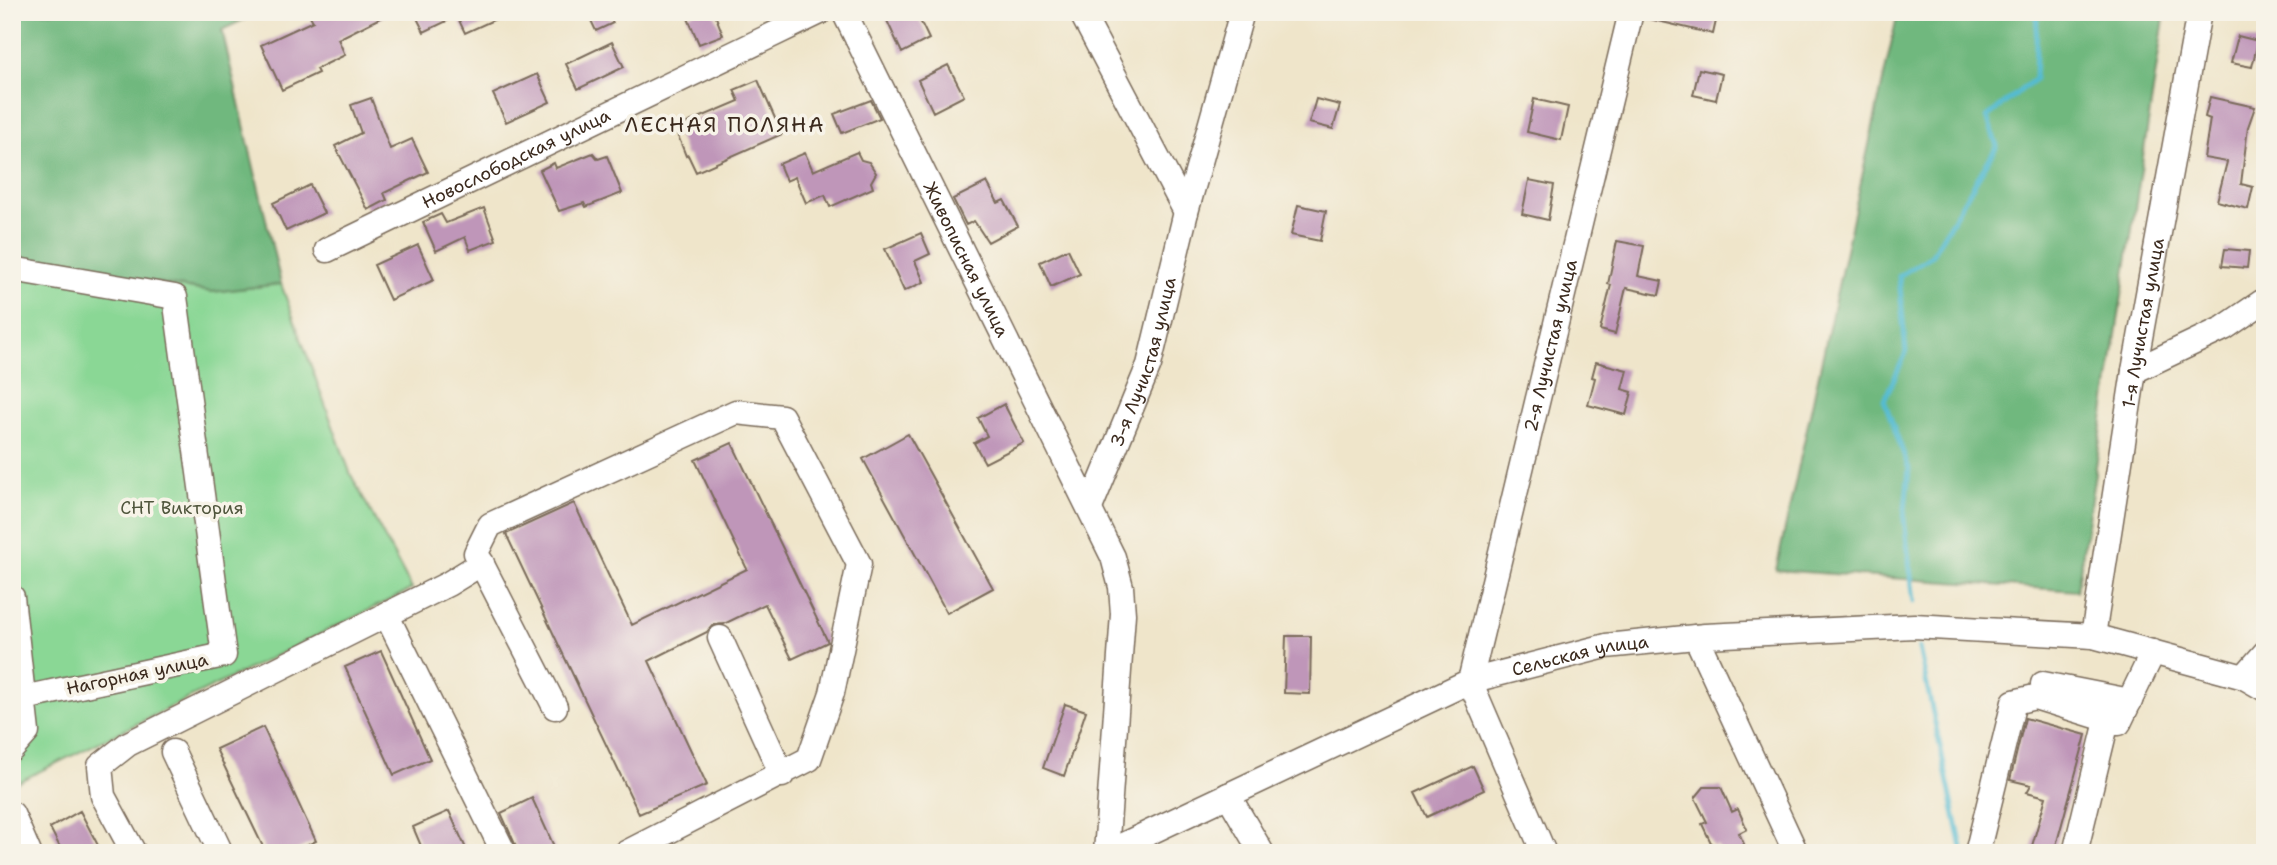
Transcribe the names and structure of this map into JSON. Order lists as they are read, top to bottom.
{
  "streets": {
    "street": [
      "Новослободская улица",
      "Живописная улица",
      "1-я Лучистая улица",
      "2-я Лучистая улица",
      "3-я Лучистая улица",
      "Сельская улица",
      "Нагорная улица"
    ]
  },
  "crossings": [
    ["Живописная улица", "3-я Лучистая улица"],
    ["Живописная улица", "Сельская улица"],
    ["1-я Лучистая улица", "Сельская улица"],
    ["2-я Лучистая улица", "Сельская улица"]
  ],
  "districts": ["ЛЕСНАЯ ПОЛЯНА"],
  "parks": ["СНТ Виктория"]
}
